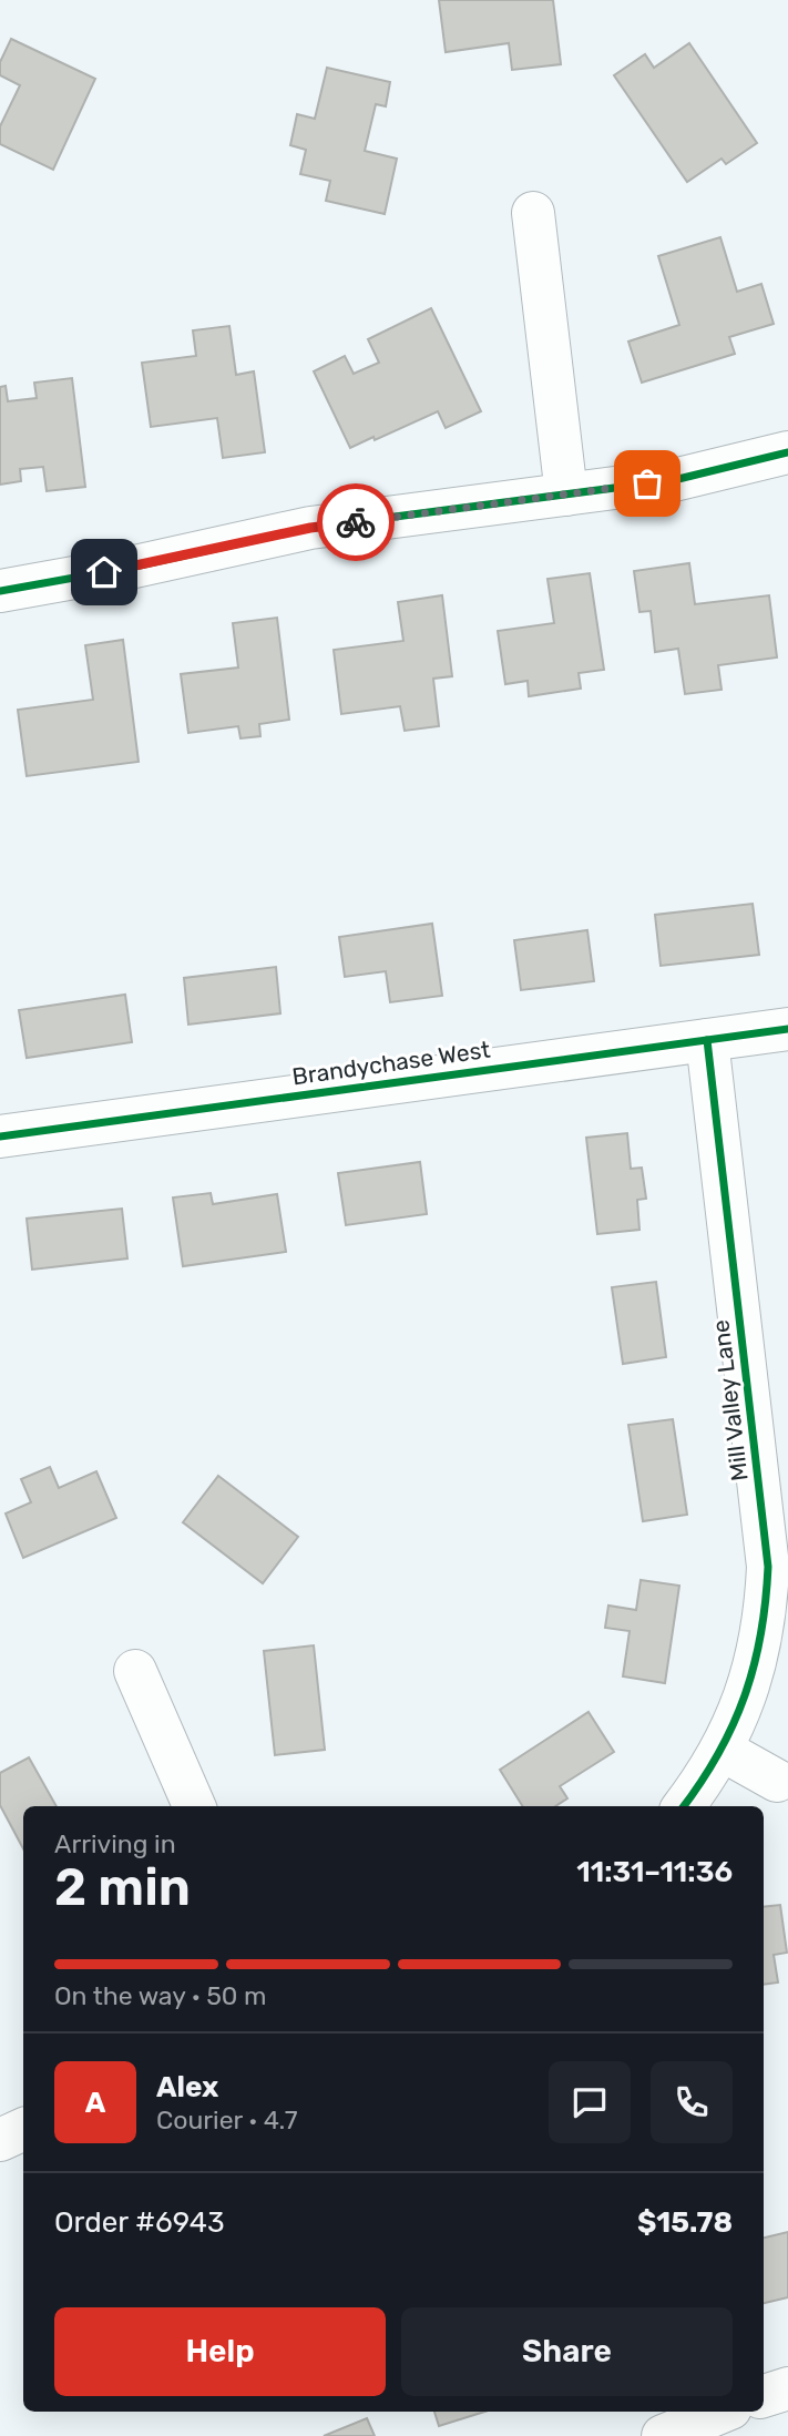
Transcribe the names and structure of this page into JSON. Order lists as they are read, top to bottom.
{
  "streets": {
    "street": ["Brandychase West", "Mill Valley Lane"]
  },
  "crossings": [
    ["Brandychase West", "Mill Valley Lane"]
  ],
  "page": {
    "heading": ["2 min", "Arriving in", "11:31–11:36"],
    "panel": [
      "Alex",
      "Courier · 4.7",
      "Order #6943",
      "$15.78"
    ],
    "bar": "On the way · 50 m",
    "round": "A",
    "buttons": ["Help", "Share"]
  }
}
